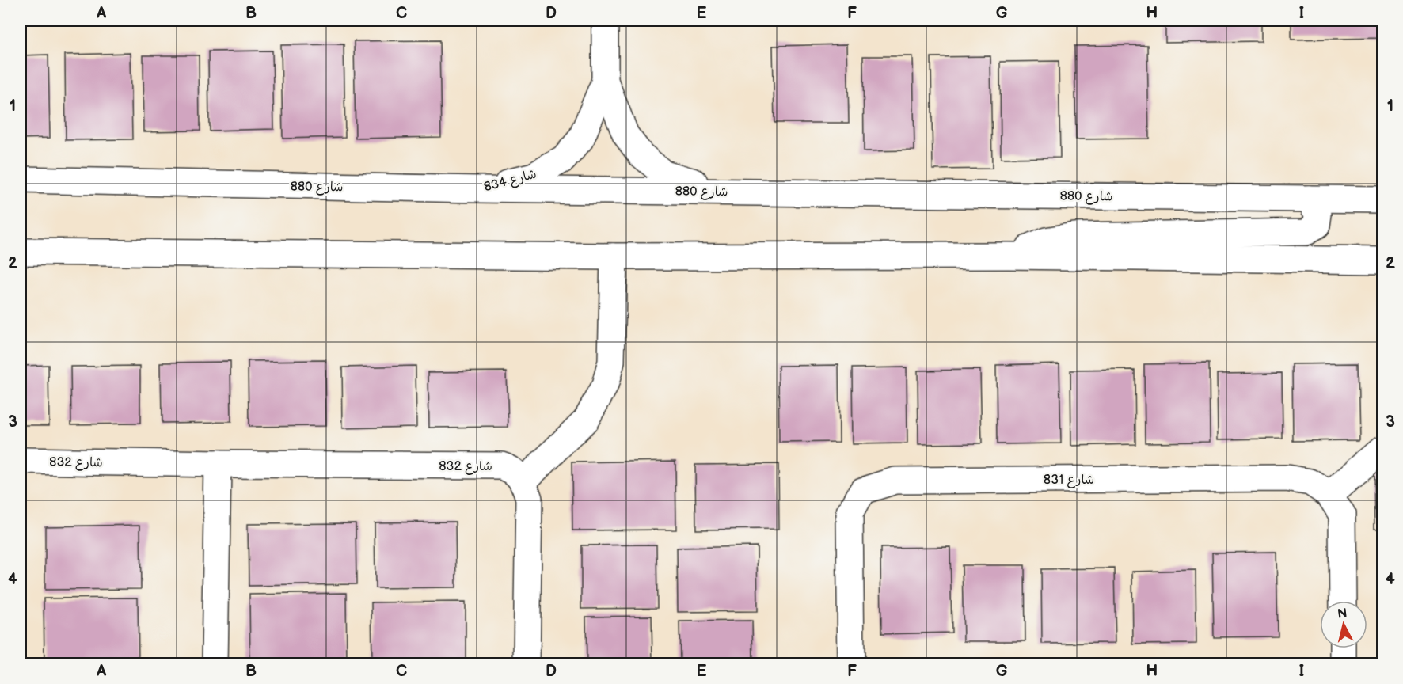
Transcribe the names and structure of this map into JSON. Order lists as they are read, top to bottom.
{
  "streets": {
    "street": [
      "شارع 834",
      "شارع 880",
      "شارع 832",
      "شارع 831"
    ]
  },
  "crossings": [
    ["شارع 834", "شارع 880"]
  ],
  "north": "top",
  "grid": {
    "columns": [
      "A",
      "B",
      "C",
      "D",
      "E",
      "F",
      "G",
      "H",
      "I"
    ],
    "rows": [
      "1",
      "2",
      "3",
      "4"
    ]
  }
}
